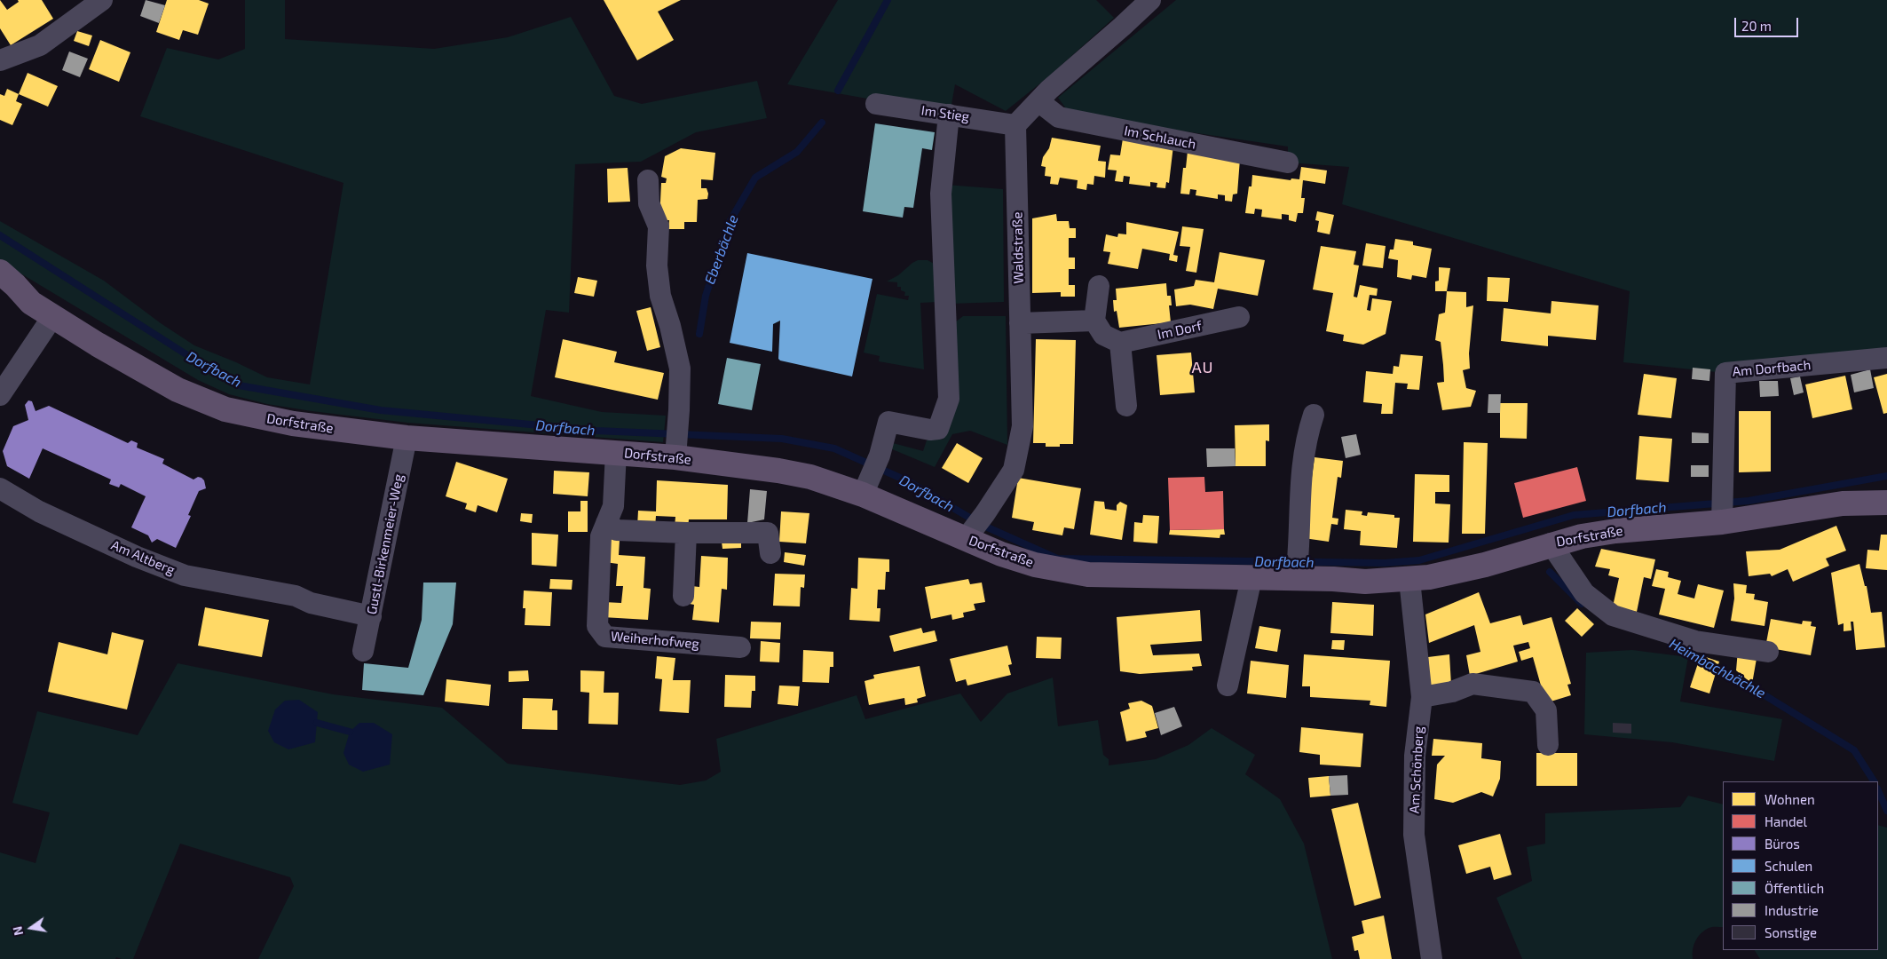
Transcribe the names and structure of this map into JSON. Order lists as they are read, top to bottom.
{
  "streets": {
    "main road": ["Dorfstraße"],
    "street": [
      "Im Stieg",
      "Im Schlauch",
      "Waldstraße",
      "Im Dorf",
      "Am Dorfbach",
      "Gustl-Birkenmeier-Weg",
      "Am Altberg",
      "Weiherhofweg",
      "Am Schönberg"
    ]
  },
  "crossings": [
    ["Im Stieg", "Waldstraße"],
    ["Waldstraße", "Dorfstraße"],
    ["Am Dorfbach", "Dorfstraße"],
    ["Dorfstraße", "Gustl-Birkenmeier-Weg"],
    ["Dorfstraße", "Weiherhofweg"],
    ["Dorfstraße", "Am Schönberg"],
    ["Gustl-Birkenmeier-Weg", "Am Altberg"]
  ],
  "districts": ["AU"],
  "water": ["Eberbächle", "Dorfbach", "Heimbachbächle"],
  "legend": [
    "Wohnen",
    "Handel",
    "Büros",
    "Schulen",
    "Öffentlich",
    "Industrie",
    "Sonstige"
  ],
  "scale_bar": "20 m",
  "north": "left"
}
